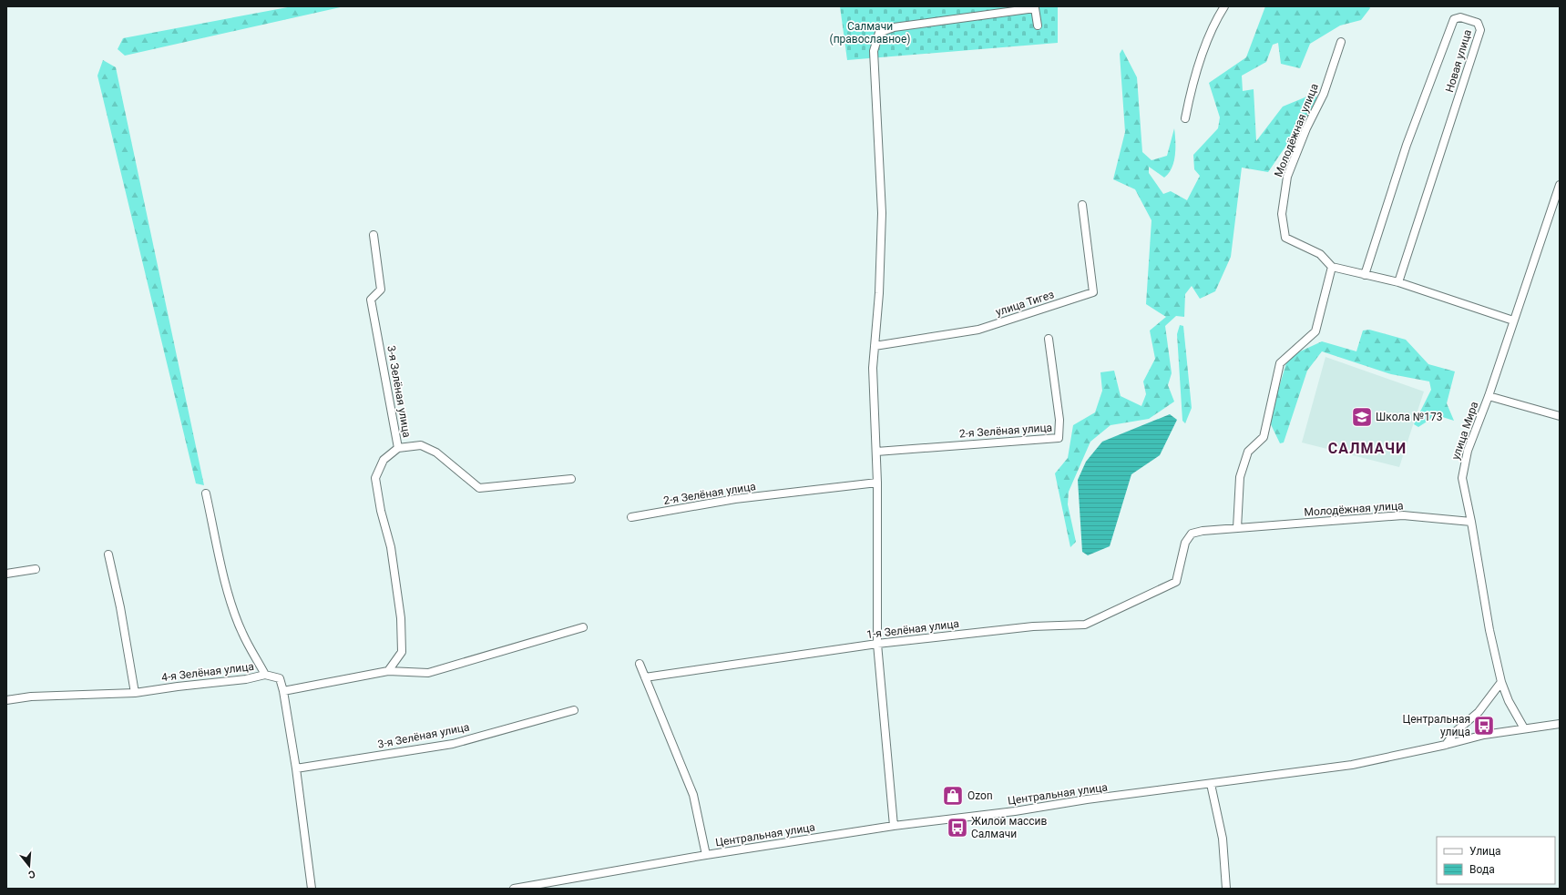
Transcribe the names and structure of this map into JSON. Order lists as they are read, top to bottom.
{
  "streets": {
    "street": [
      "Новая улица",
      "Молодёжная улица",
      "улица Тигез",
      "3-я Зелёная улица",
      "2-я Зелёная улица",
      "улица Мира",
      "1-я Зелёная улица",
      "4-я Зелёная улица",
      "Центральная улица"
    ]
  },
  "crossings": [
    ["Молодёжная улица", "улица Мира"],
    ["Молодёжная улица", "1-я Зелёная улица"],
    ["улица Мира", "Центральная улица"]
  ],
  "districts": ["САЛМАЧИ"],
  "parks": ["Салмачи (православное)"],
  "places": {
    "school or university": ["Школа №173"],
    "bus stop": ["Центральная улица", "Жилой массив Салмачи"],
    "shop": ["Ozon"]
  },
  "legend": ["Улица", "Вода"],
  "north": "bottom"
}
